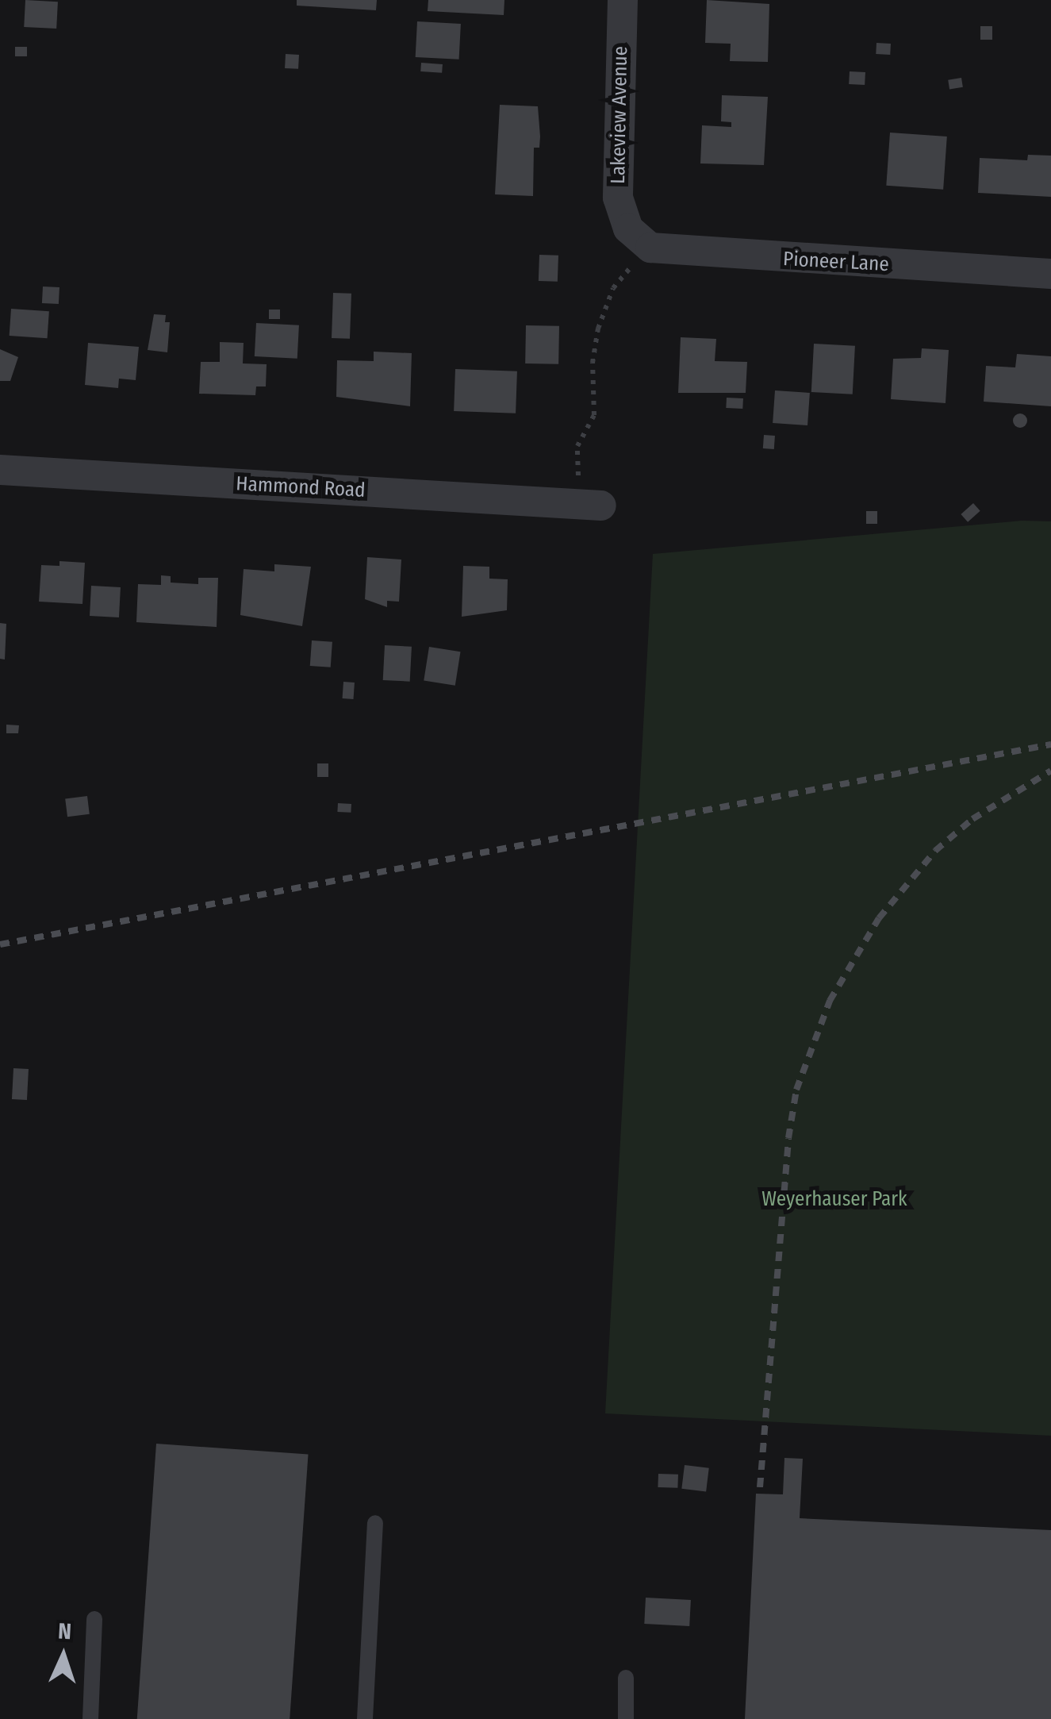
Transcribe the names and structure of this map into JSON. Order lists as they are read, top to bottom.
{
  "streets": {
    "street": ["Lakeview Avenue", "Pioneer Lane", "Hammond Road"]
  },
  "crossings": [
    ["Lakeview Avenue", "Pioneer Lane"]
  ],
  "parks": ["Weyerhauser Park"],
  "north": "top"
}
